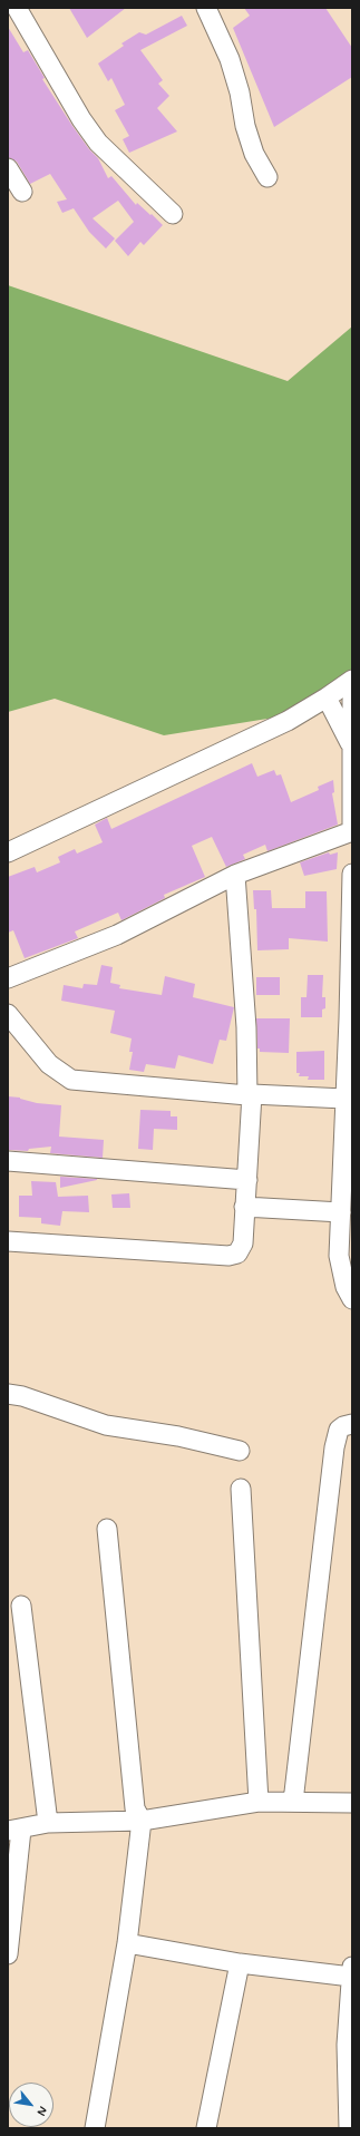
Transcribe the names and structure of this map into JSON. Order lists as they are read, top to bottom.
{
  "north": "bottom right"
}
